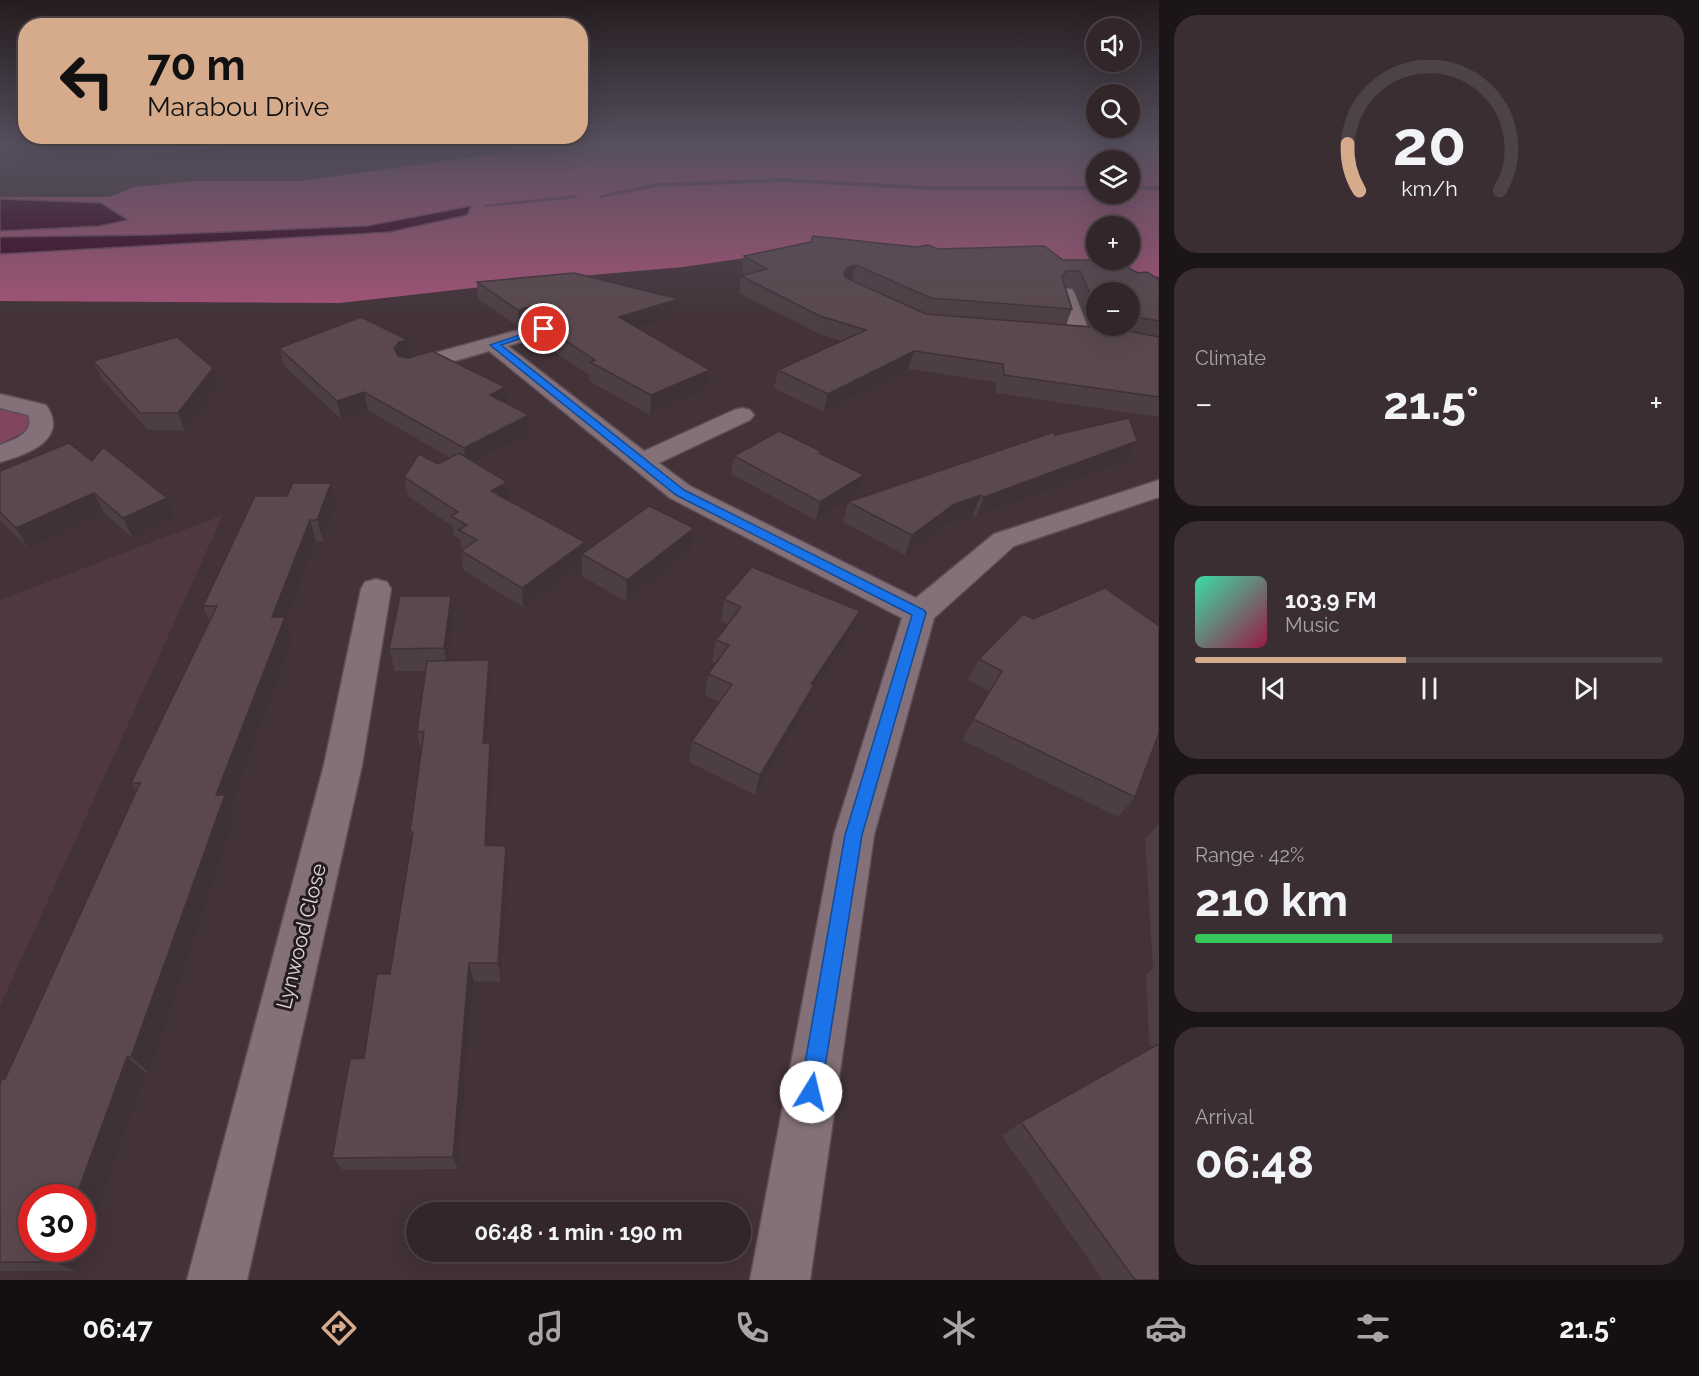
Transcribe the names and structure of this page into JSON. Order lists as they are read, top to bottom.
{
  "streets": {
    "street": ["Lynwood Close"]
  },
  "page": {
    "map_buttons": ["+", "−"],
    "turn": ["70 m", "Marabou Drive"],
    "tile": [
      "Climate",
      ["Range · 42%", "210 km"],
      ["Arrival", "06:48"]
    ],
    "heat": ["−", "21.5°", "+"],
    "song": ["103.9 FM", "Music"],
    "limit": "30",
    "trip": "06:48 · 1 min · 190 m",
    "tabs": ["06:47", "21.5°"],
    "gauge": ["20", "km/h"]
  }
}
